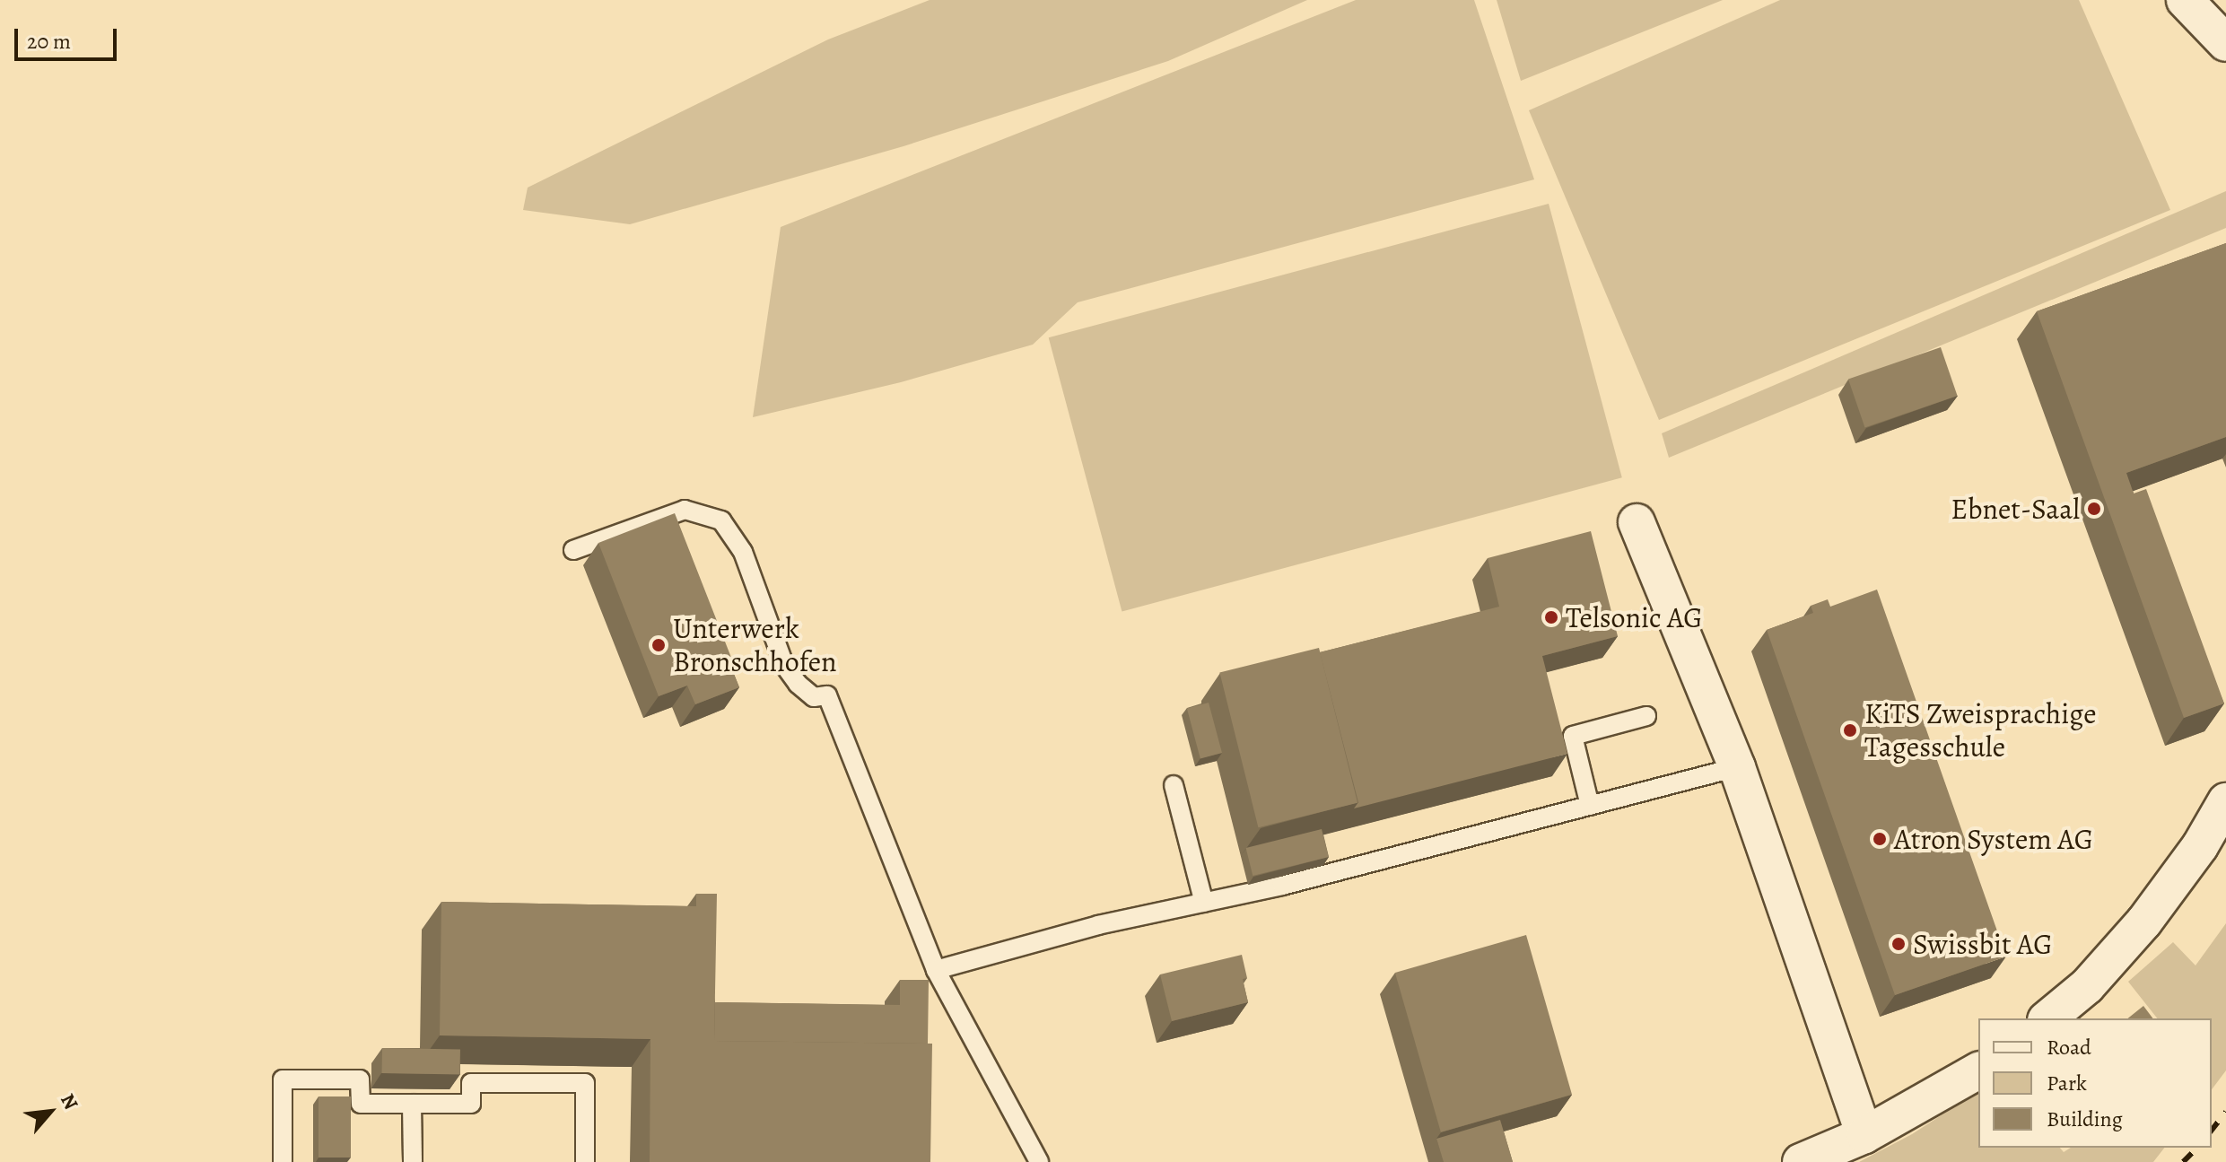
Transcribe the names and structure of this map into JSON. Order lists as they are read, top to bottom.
{
  "places": [
    "Ebnet-Saal",
    "Telsonic AG",
    "Unterwerk Bronschhofen",
    "KiTS Zweisprachige Tagesschule",
    "Atron System AG",
    "Swissbit AG"
  ],
  "legend": ["Road", "Park", "Building"],
  "scale_bar": "20 m",
  "north": "top right"
}
